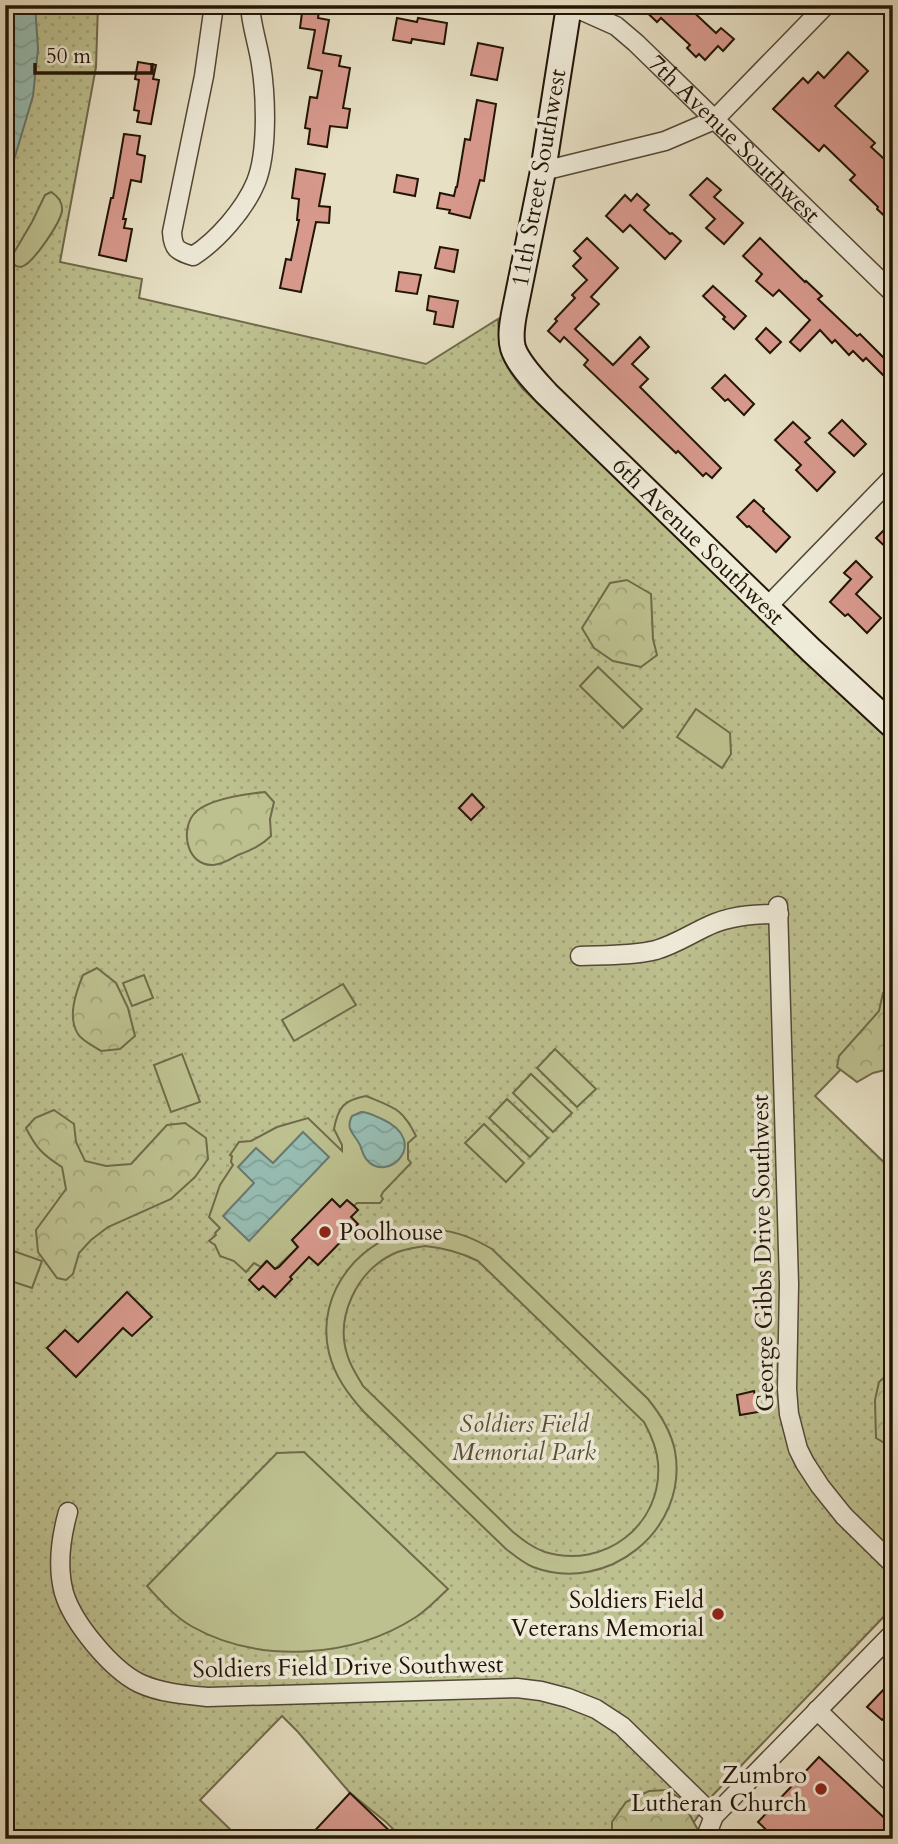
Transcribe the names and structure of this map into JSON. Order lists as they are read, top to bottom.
{
  "streets": {
    "street": [
      "7th Avenue Southwest",
      "11th Street Southwest",
      "6th Avenue Southwest",
      "George Gibbs Drive Southwest",
      "Soldiers Field Drive Southwest"
    ]
  },
  "crossings": [
    ["7th Avenue Southwest", "11th Street Southwest"],
    ["11th Street Southwest", "6th Avenue Southwest"]
  ],
  "parks": ["Soldiers Field Memorial Park"],
  "places": ["Poolhouse", "Soldiers Field Veterans Memorial", "Zumbro Lutheran Church"],
  "scale_bar": "50 m"
}
